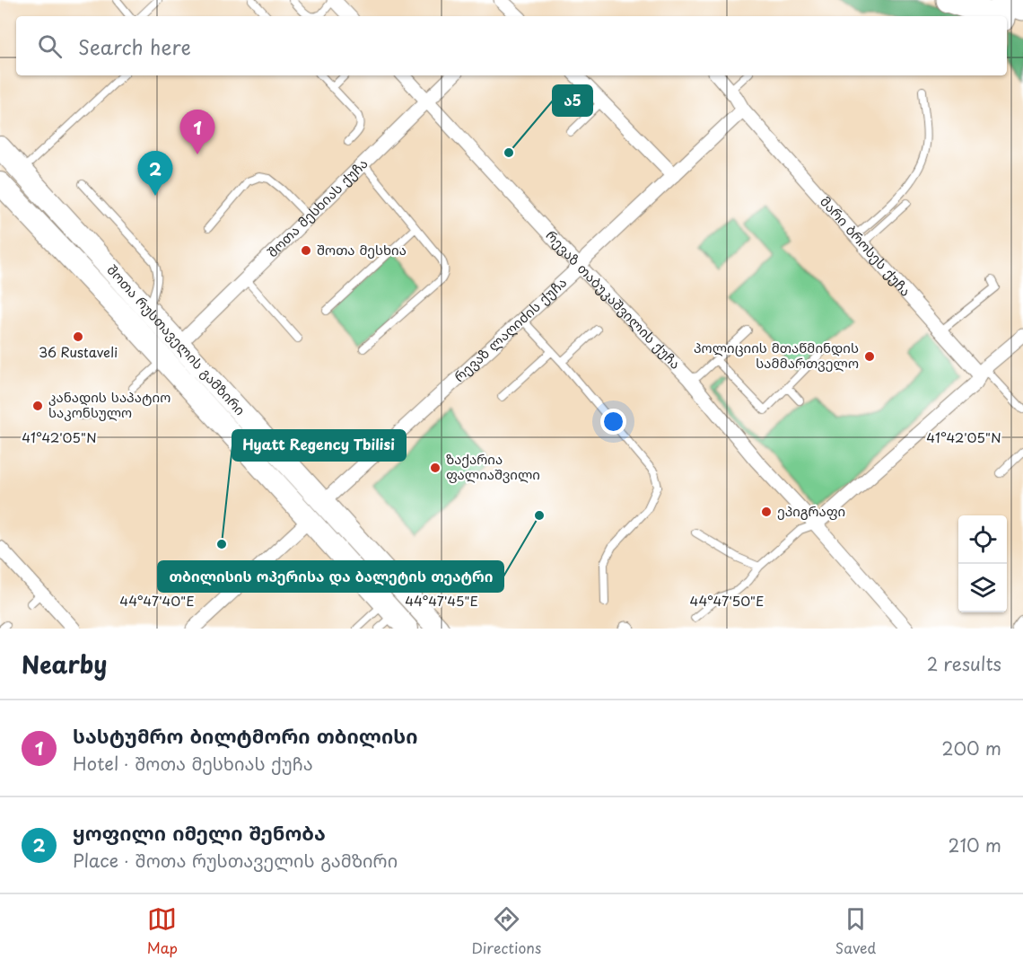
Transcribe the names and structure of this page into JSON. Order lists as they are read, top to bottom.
{
  "streets": {
    "main road": ["შოთა რუსთაველის გამზირი"],
    "street": [
      "შოთა მესხიას ქუჩა",
      "მარი ბროსეს ქუჩა",
      "რევაზ თაბუკაშვილის ქუჩა",
      "რევაზ ლაღიძის ქუჩა"
    ]
  },
  "crossings": [
    ["შოთა მესხიას ქუჩა", "რევაზ თაბუკაშვილის ქუჩა"],
    ["შოთა მესხიას ქუჩა", "შოთა რუსთაველის გამზირი"],
    ["მარი ბროსეს ქუჩა", "რევაზ ლაღიძის ქუჩა"],
    ["რევაზ თაბუკაშვილის ქუჩა", "რევაზ ლაღიძის ქუჩა"],
    ["რევაზ ლაღიძის ქუჩა", "შოთა რუსთაველის გამზირი"]
  ],
  "places": [
    "ა5",
    "შოთა მესხია",
    "36 Rustaveli",
    "პოლიციის მთაწმინდის სამმართველო",
    "კანადის საპატიო საკონსულო",
    "ზაქარია ფალიაშვილი",
    "ეპიგრაფი",
    "თბილისის ოპერისა და ბალეტის თეატრი",
    "Hyatt Regency Tbilisi"
  ],
  "page": {
    "search": "Search here",
    "pins": ["1", "2"],
    "heading": ["Nearby", "2 results"],
    "list": [
      {
        "mark": "1",
        "name": "სასტუმრო ბილტმორი თბილისი",
        "note": "Hotel · შოთა მესხიას ქუჩა",
        "value": "200 m"
      },
      {
        "mark": "2",
        "name": "ყოფილი იმელი შენობა",
        "note": "Place · შოთა რუსთაველის გამზირი",
        "value": "210 m"
      }
    ],
    "nav": ["Map", "Directions", "Saved"]
  },
  "coordinates": [
    "41°42'05\"N",
    "44°47'40\"E",
    "44°47'45\"E",
    "44°47'50\"E"
  ]
}
